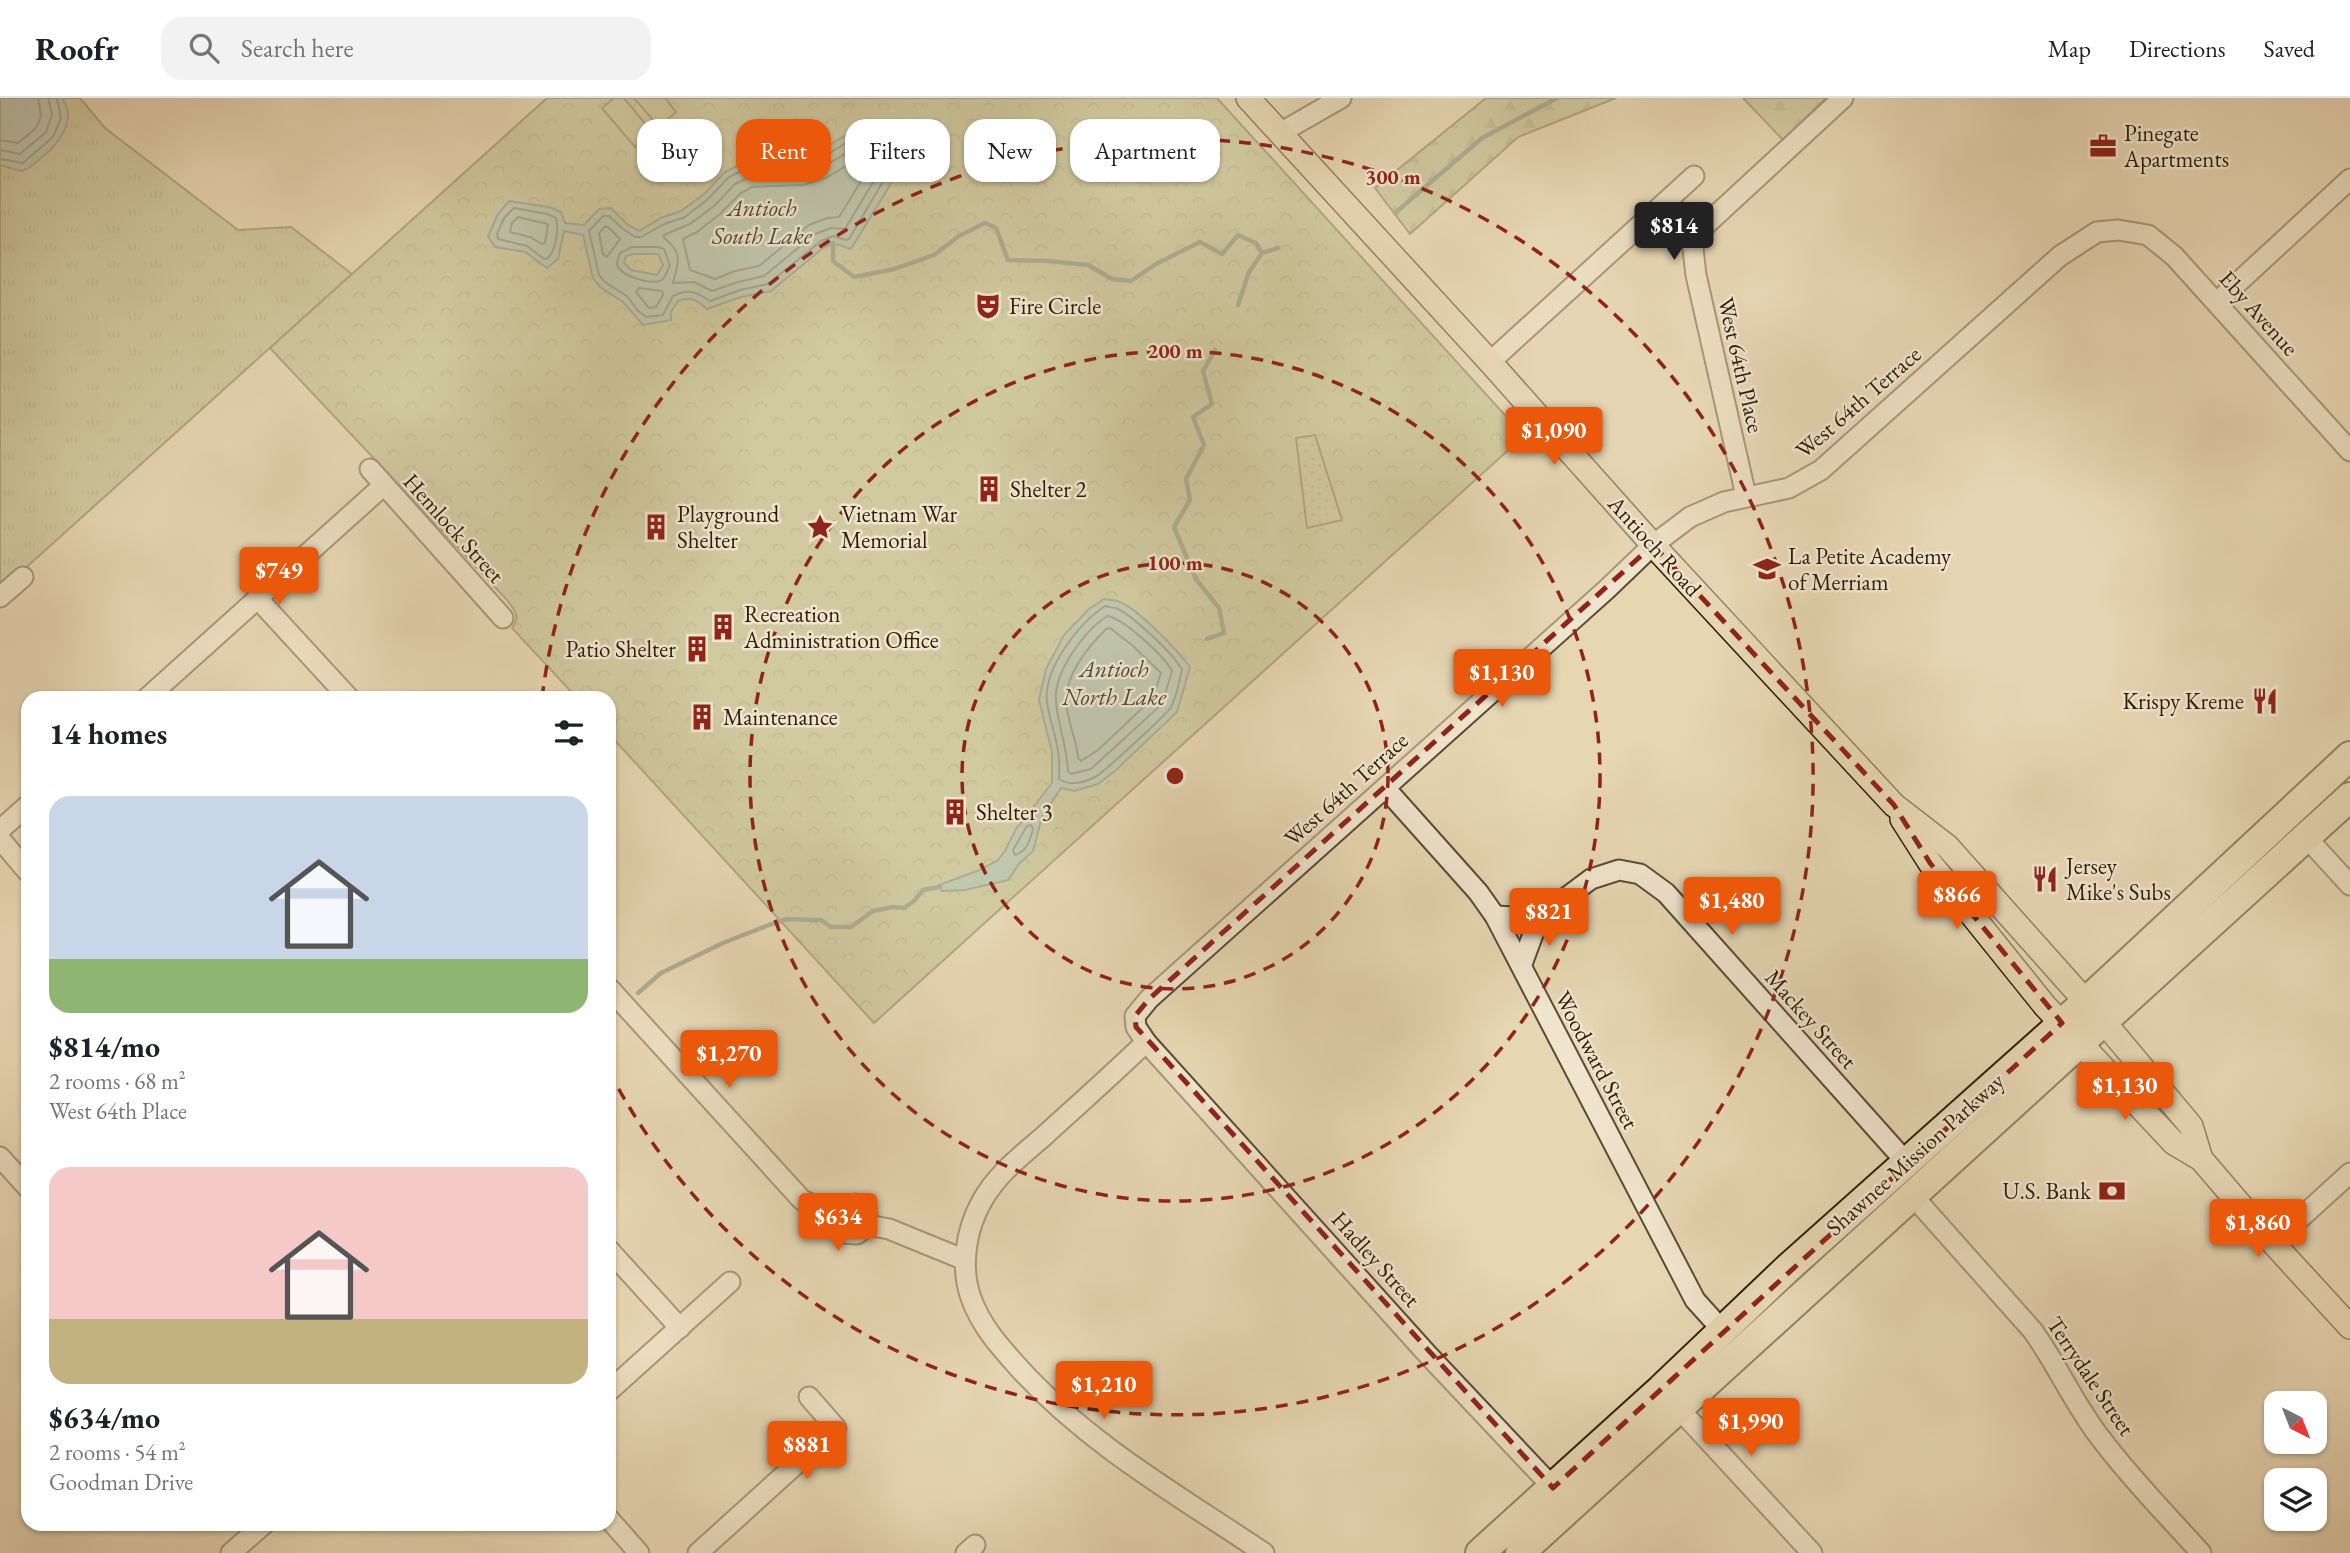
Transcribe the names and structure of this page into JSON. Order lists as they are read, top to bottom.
{
  "streets": {
    "highway": ["Shawnee Mission Parkway"],
    "main road": ["Antioch Road"],
    "street": [
      "Eby Avenue",
      "West 64th Place",
      "West 64th Terrace",
      "Hemlock Street",
      "Mackey Street",
      "Woodward Street",
      "Hadley Street",
      "Terrydale Street"
    ]
  },
  "crossings": [
    ["Eby Avenue", "West 64th Terrace"],
    ["West 64th Place", "West 64th Terrace"],
    ["West 64th Terrace", "Antioch Road"],
    ["West 64th Terrace", "Woodward Street"],
    ["West 64th Terrace", "Hadley Street"],
    ["Antioch Road", "Shawnee Mission Parkway"],
    ["Mackey Street", "Shawnee Mission Parkway"],
    ["Woodward Street", "Shawnee Mission Parkway"],
    ["Shawnee Mission Parkway", "Hadley Street"],
    ["Shawnee Mission Parkway", "Terrydale Street"]
  ],
  "water": ["Antioch South Lake", "Antioch North Lake"],
  "places": {
    "office": ["Pinegate Apartments"],
    "theatre": ["Fire Circle"],
    "building": [
      "Shelter 2",
      "Playground Shelter",
      "Recreation Administration Office",
      "Patio Shelter",
      "Maintenance",
      "Shelter 3"
    ],
    "place": ["Vietnam War Memorial"],
    "school or university": ["La Petite Academy of Merriam"],
    "restaurant": ["Krispy Kreme", "Jersey Mike's Subs"],
    "bank": ["U.S. Bank"]
  },
  "north": "bottom right",
  "page": {
    "header": "Roofr",
    "search": "Search here",
    "nav": ["Map", "Directions", "Saved"],
    "chip": [
      "Buy",
      "Rent",
      "Filters",
      "New",
      "Apartment"
    ],
    "price": [
      "$814",
      "$1,090",
      "$749",
      "$1,130",
      "$866",
      "$1,480",
      "$821",
      "$1,270",
      "$1,130",
      "$634",
      "$1,860",
      "$1,210",
      "$1,990",
      "$881"
    ],
    "heading": "14 homes",
    "list": [
      {
        "name": "$814/mo",
        "note": "2 rooms · 68 m² · West 64th Place"
      },
      {
        "name": "$634/mo",
        "note": "2 rooms · 54 m² · Goodman Drive"
      }
    ]
  },
  "rings": ["300 m", "200 m", "100 m"]
}
